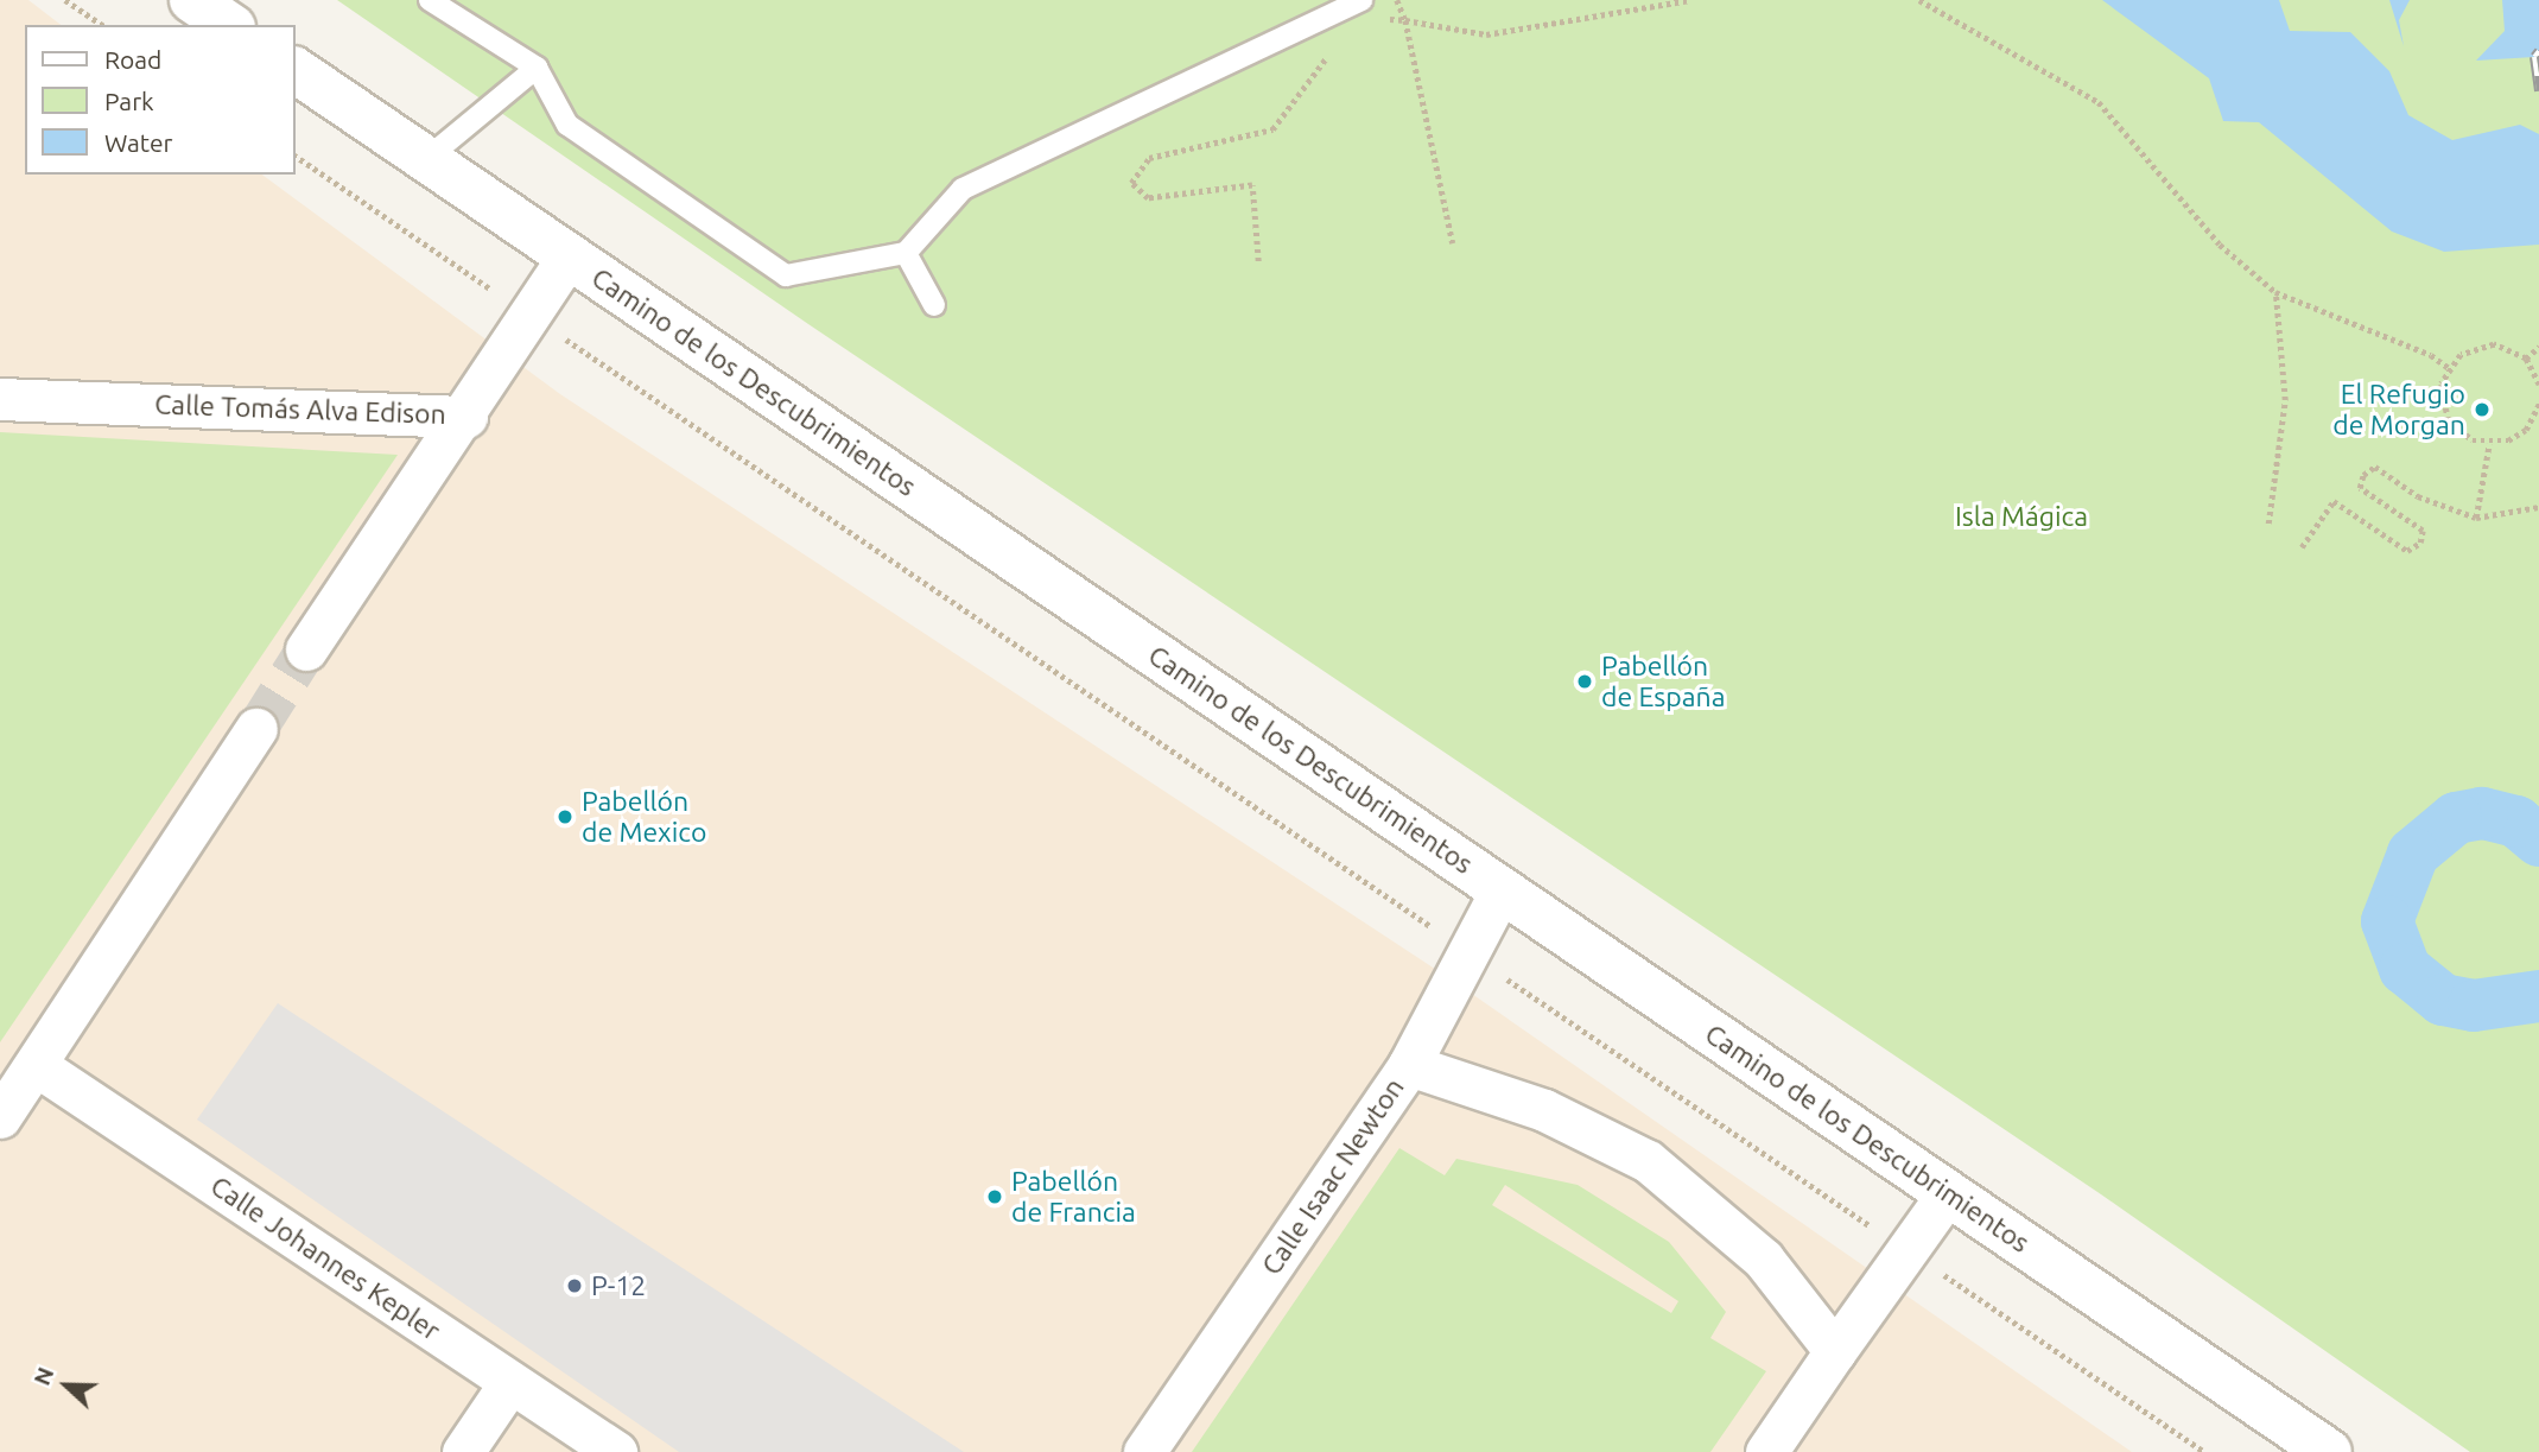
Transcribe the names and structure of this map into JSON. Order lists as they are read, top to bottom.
{
  "streets": {
    "street": [
      "Camino de los Descubrimientos",
      "Calle Tomás Alva Edison",
      "Calle Isaac Newton",
      "Calle Johannes Kepler"
    ]
  },
  "parks": ["Isla Mágica"],
  "places": [
    "El Refugio de Morgan",
    "Pabellón de España",
    "Pabellón de Mexico",
    "Pabellón de Francia",
    "P-12"
  ],
  "legend": ["Road", "Park", "Water"],
  "north": "left"
}
